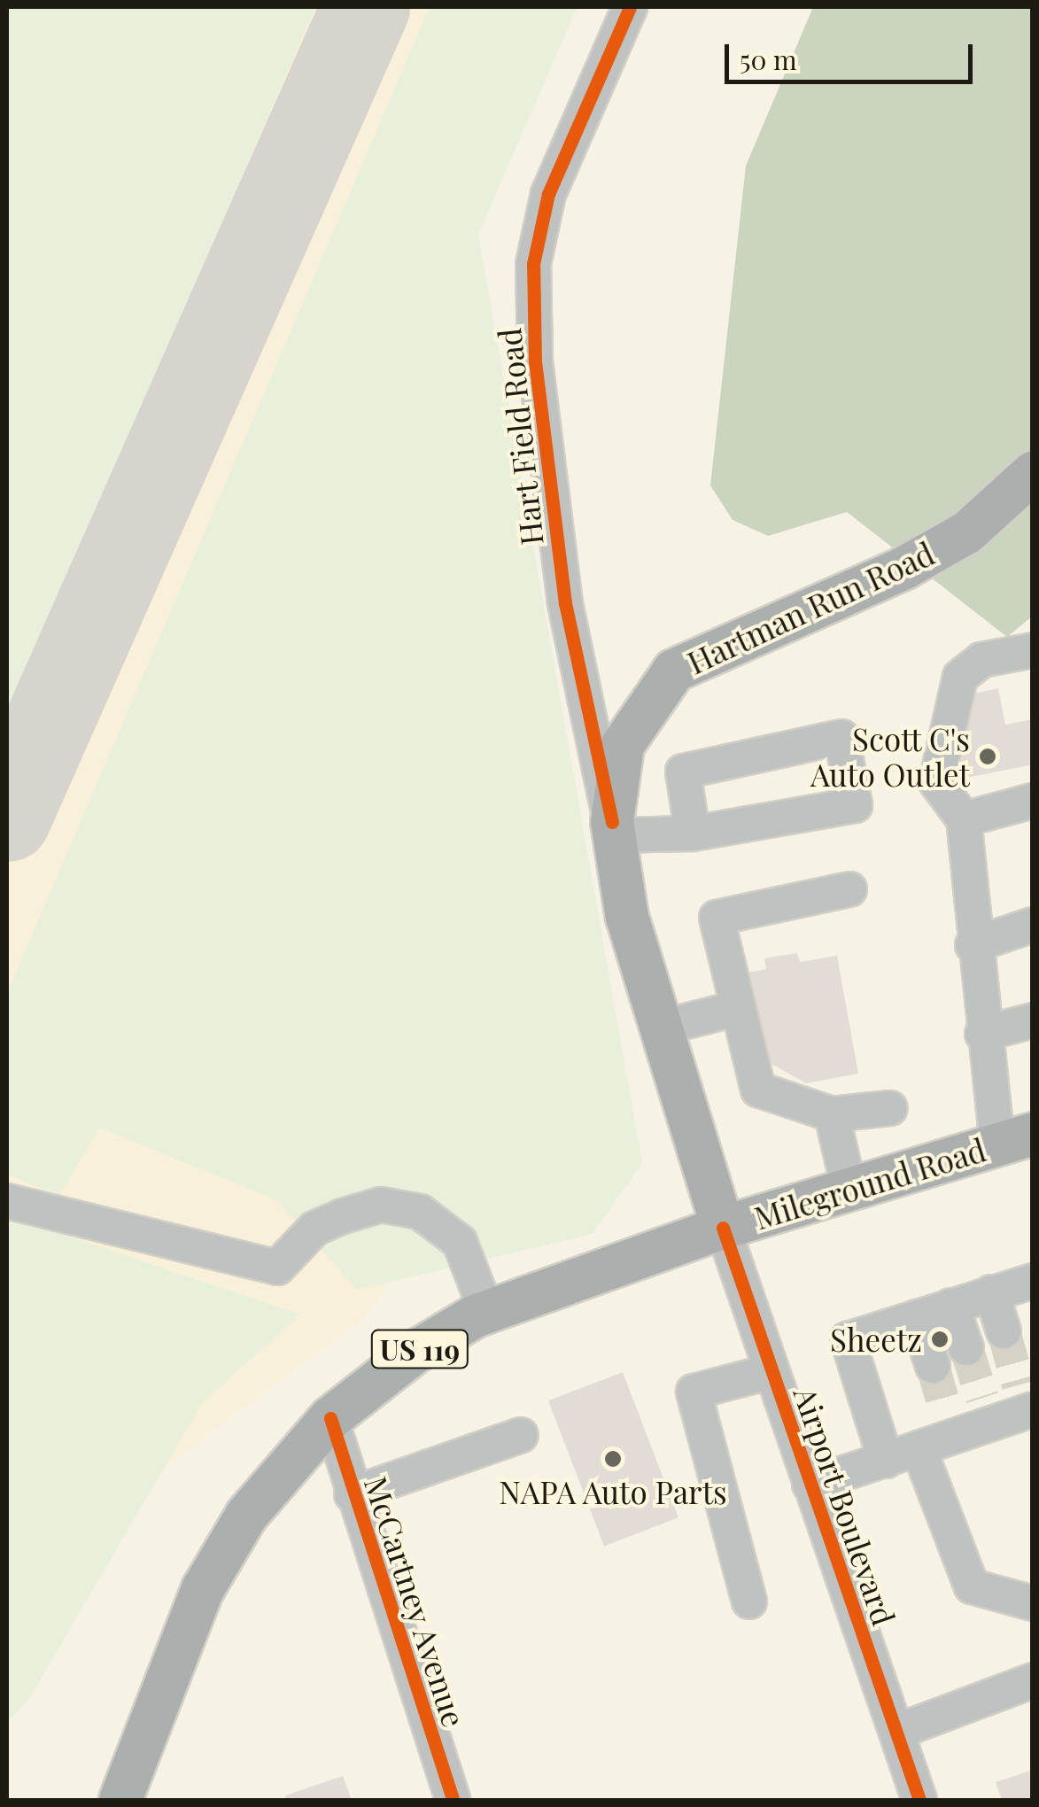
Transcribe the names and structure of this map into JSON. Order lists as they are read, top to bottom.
{
  "streets": {
    "main road": ["Hartman Run Road", "Mileground Road", "US 119"],
    "street": ["Hart Field Road", "Airport Boulevard", "McCartney Avenue"]
  },
  "crossings": [
    ["Hart Field Road", "Hartman Run Road"],
    ["Hartman Run Road", "Mileground Road"],
    ["Hartman Run Road", "Airport Boulevard"],
    ["Mileground Road", "Airport Boulevard"],
    ["Mileground Road", "McCartney Avenue"]
  ],
  "places": ["Scott C's Auto Outlet", "Sheetz", "NAPA Auto Parts"],
  "scale_bar": "50 m"
}
